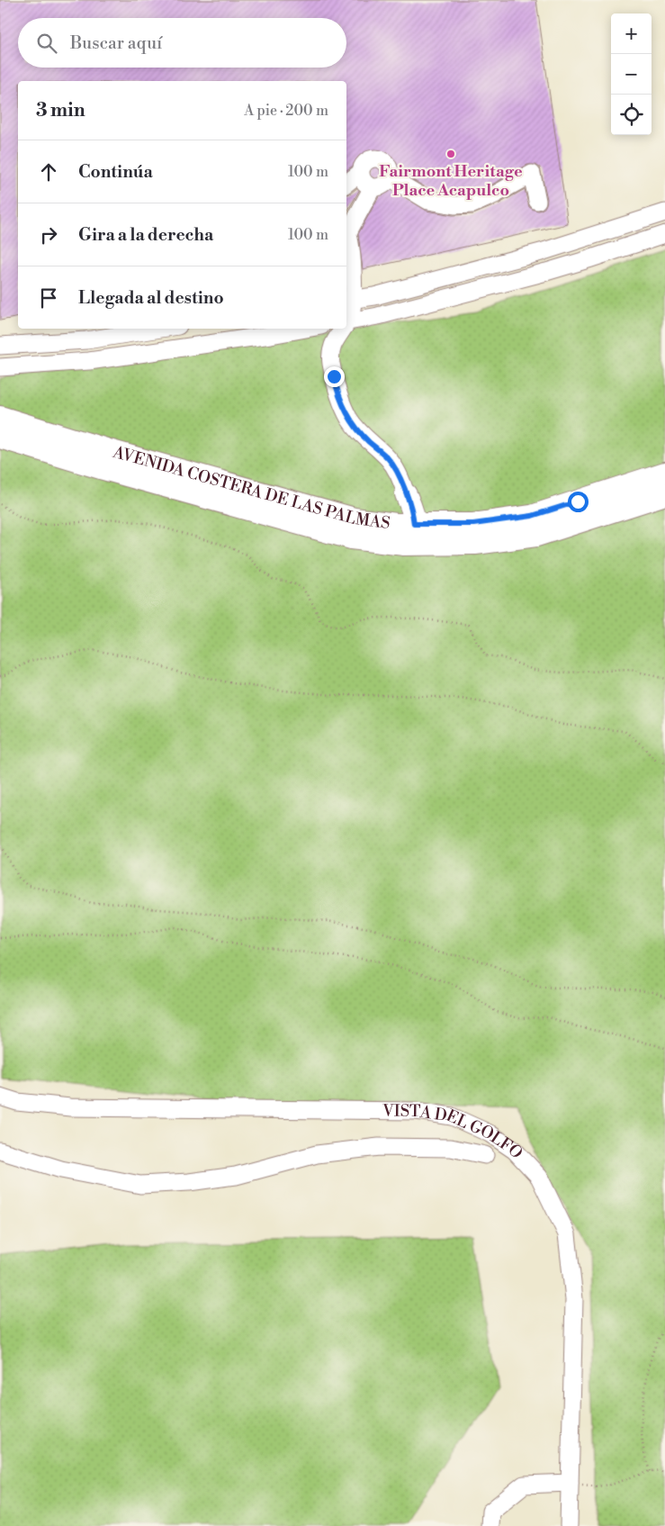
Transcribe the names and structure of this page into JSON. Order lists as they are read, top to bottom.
{
  "streets": {
    "main road": ["AVENIDA COSTERA DE LAS PALMAS"],
    "street": ["VISTA DEL GOLFO"]
  },
  "places": ["Fairmont Heritage Place Acapulco"],
  "page": {
    "map_buttons": ["+", "−"],
    "search": "Buscar aquí",
    "heading": ["3 min", "A pie · 200 m"],
    "list": [
      ["Continúa", "100 m"],
      ["Gira a la derecha", "100 m"],
      "Llegada al destino"
    ]
  }
}
